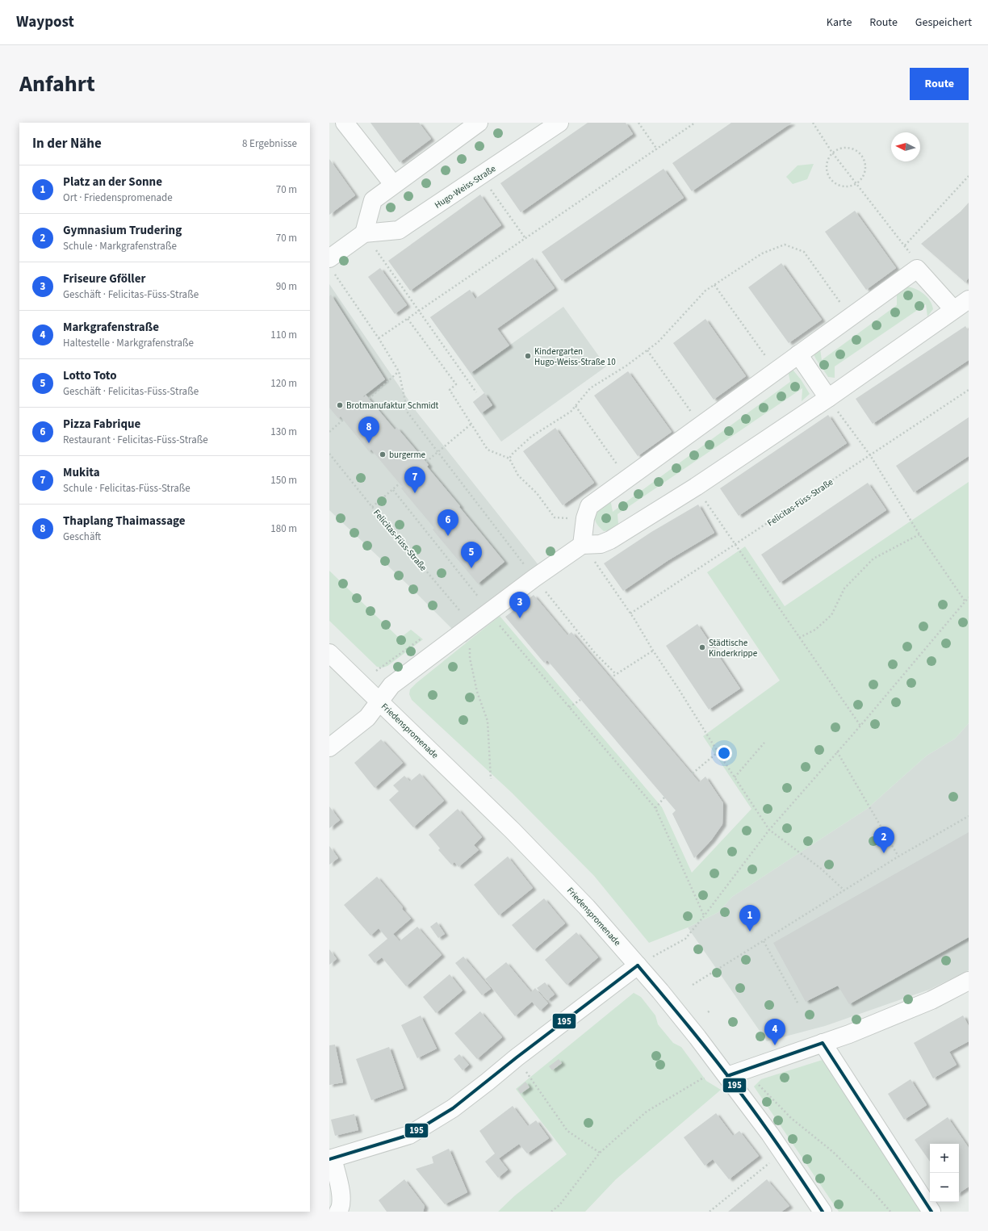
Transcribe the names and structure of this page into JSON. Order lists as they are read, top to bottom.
{
  "streets": {
    "street": ["Hugo-Weiss-Straße", "Friedenspromenade"],
    "path": ["Felicitas-Füss-Straße"]
  },
  "places": [
    "Kindergarten Hugo-Weiss-Straße 10",
    "Brotmanufaktur Schmidt",
    "burgerme",
    "Städtische Kinderkrippe"
  ],
  "lines": ["transit line 195"],
  "north": "left",
  "page": {
    "header": "Waypost",
    "nav": ["Karte", "Route", "Gespeichert"],
    "title": "Anfahrt",
    "buttons": "Route",
    "heading": ["In der Nähe", "8 Ergebnisse"],
    "list": [
      {
        "mark": "1",
        "name": "Platz an der Sonne",
        "note": "Ort · Friedenspromenade",
        "value": "70 m"
      },
      {
        "mark": "2",
        "name": "Gymnasium Trudering",
        "note": "Schule · Markgrafenstraße",
        "value": "70 m"
      },
      {
        "mark": "3",
        "name": "Friseure Gföller",
        "note": "Geschäft · Felicitas-Füss-Straße",
        "value": "90 m"
      },
      {
        "mark": "4",
        "name": "Markgrafenstraße",
        "note": "Haltestelle · Markgrafenstraße",
        "value": "110 m"
      },
      {
        "mark": "5",
        "name": "Lotto Toto",
        "note": "Geschäft · Felicitas-Füss-Straße",
        "value": "120 m"
      },
      {
        "mark": "6",
        "name": "Pizza Fabrique",
        "note": "Restaurant · Felicitas-Füss-Straße",
        "value": "130 m"
      },
      {
        "mark": "7",
        "name": "Mukita",
        "note": "Schule · Felicitas-Füss-Straße",
        "value": "150 m"
      },
      {
        "mark": "8",
        "name": "Thaplang Thaimassage",
        "note": "Geschäft",
        "value": "180 m"
      }
    ],
    "pins": [
      "8",
      "7",
      "6",
      "5",
      "3",
      "2",
      "1",
      "4"
    ],
    "map_buttons": ["+", "−"]
  }
}
